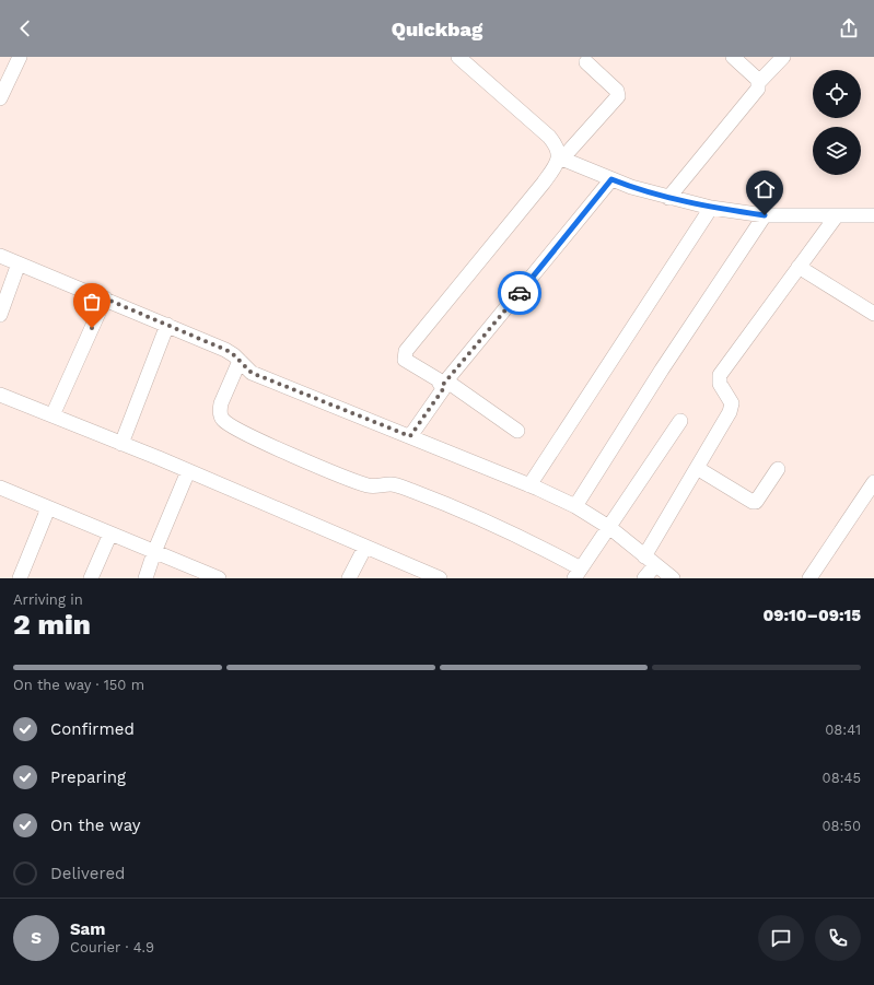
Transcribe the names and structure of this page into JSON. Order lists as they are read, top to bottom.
{
  "page": {
    "header": "Quickbag",
    "heading": ["2 min", "Arriving in", "09:10–09:15"],
    "panel": ["Sam", "Courier · 4.9"],
    "bar": "On the way · 150 m",
    "list": [
      ["Confirmed", "08:41"],
      ["Preparing", "08:45"],
      ["On the way", "08:50"],
      "Delivered"
    ],
    "round": "S"
  }
}
